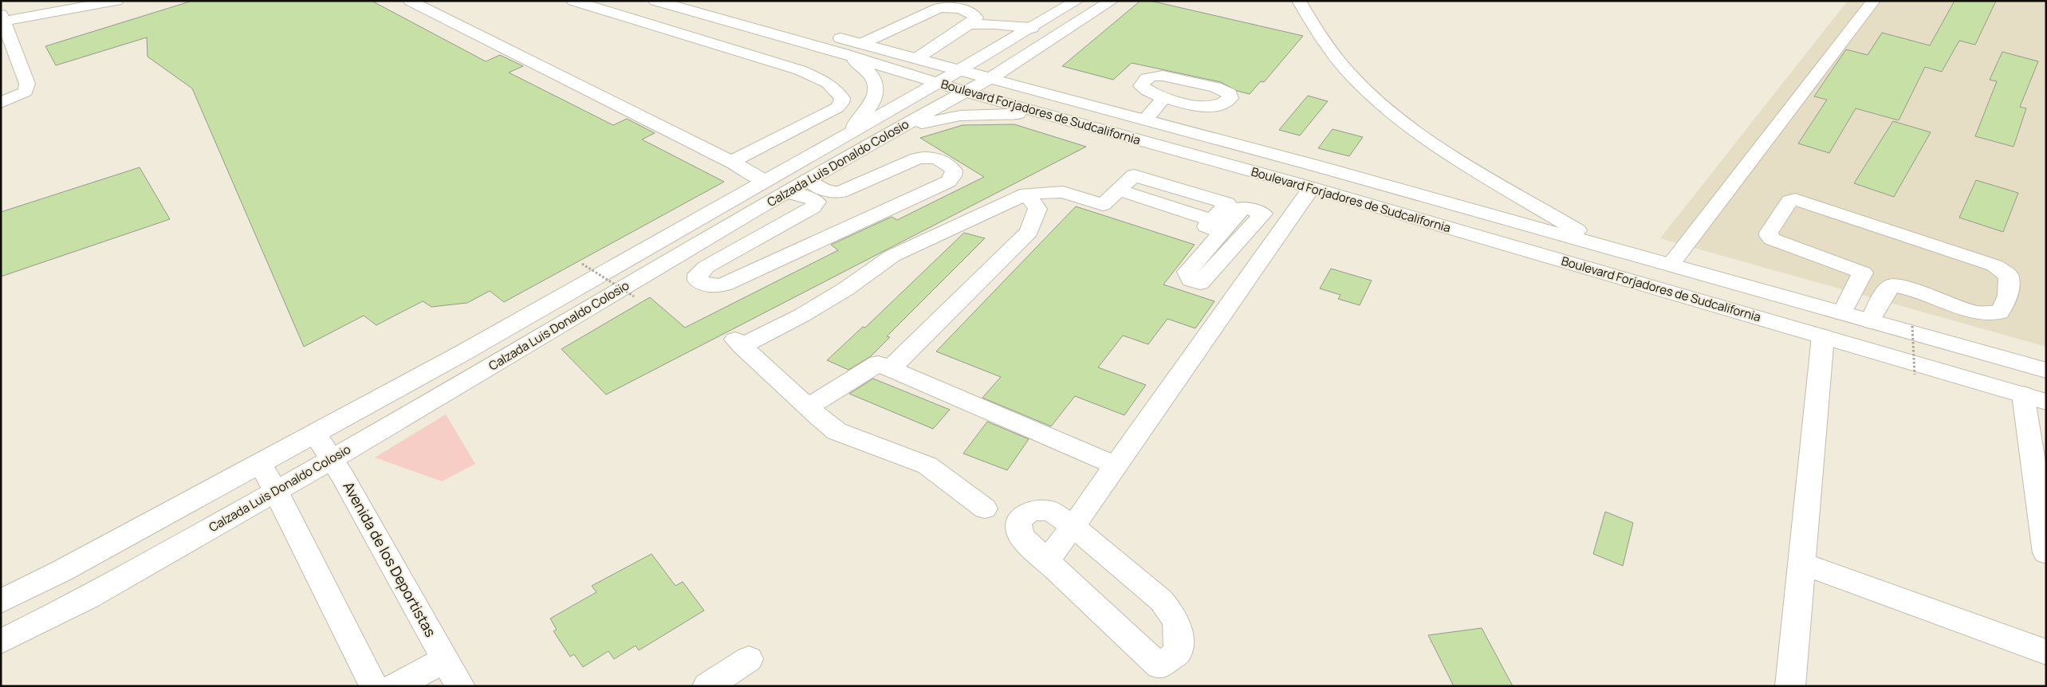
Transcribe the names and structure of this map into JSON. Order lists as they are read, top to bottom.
{
  "streets": {
    "main road": ["Boulevard Forjadores de Sudcalifornia", "Calzada Luis Donaldo Colosio", "Avenida de los Deportistas"]
  },
  "crossings": [
    ["Boulevard Forjadores de Sudcalifornia", "Calzada Luis Donaldo Colosio"],
    ["Calzada Luis Donaldo Colosio", "Avenida de los Deportistas"]
  ]
}
